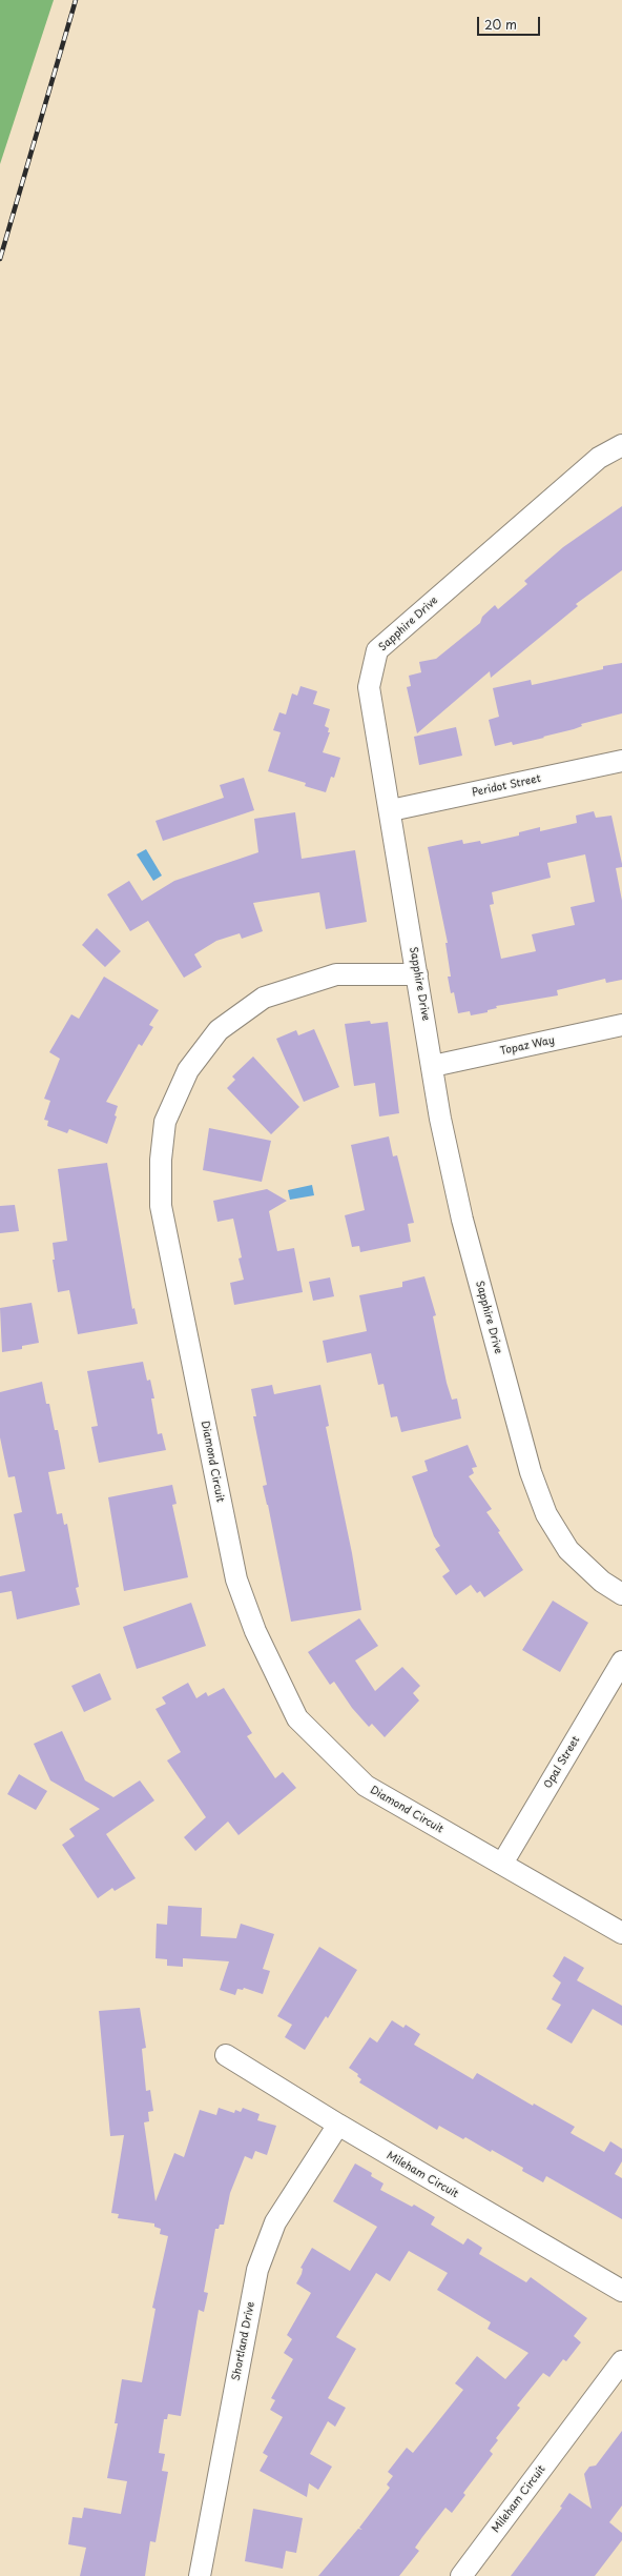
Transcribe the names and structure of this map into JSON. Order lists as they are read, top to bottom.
{
  "streets": {
    "street": [
      "Sapphire Drive",
      "Peridot Street",
      "Topaz Way",
      "Diamond Circuit",
      "Opal Street",
      "Mileham Circuit",
      "Shortland Drive"
    ]
  },
  "crossings": [
    ["Sapphire Drive", "Peridot Street"],
    ["Sapphire Drive", "Topaz Way"],
    ["Sapphire Drive", "Diamond Circuit"],
    ["Diamond Circuit", "Opal Street"],
    ["Mileham Circuit", "Shortland Drive"]
  ],
  "scale_bar": "20 m"
}
